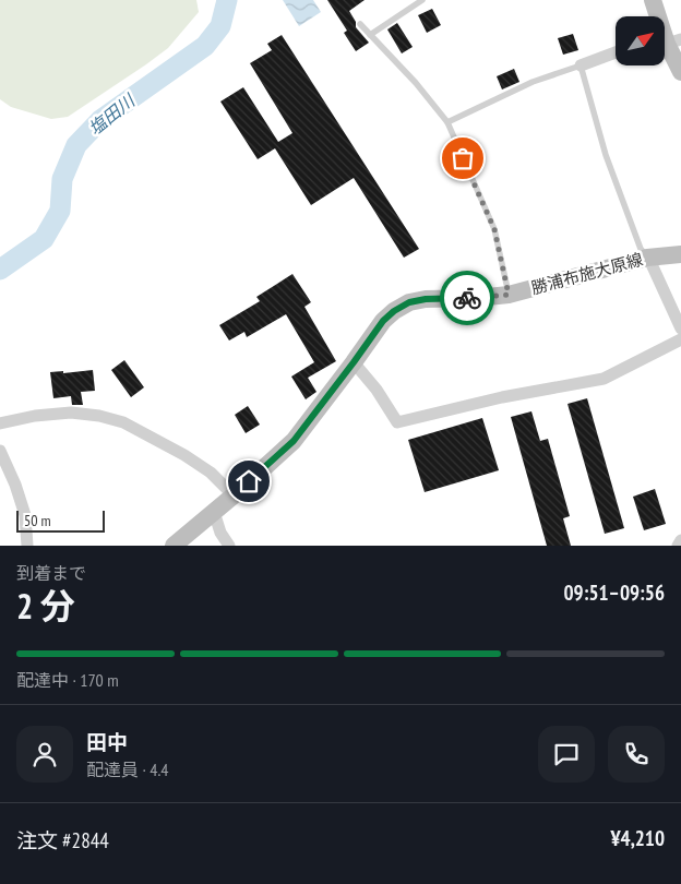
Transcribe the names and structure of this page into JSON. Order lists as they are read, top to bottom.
{
  "streets": {
    "main road": ["勝浦布施大原線"]
  },
  "water": ["塩田川"],
  "scale_bar": "50 m",
  "north": "top right",
  "page": {
    "scale": "50 m",
    "heading": ["2 分", "到着まで", "09:51–09:56"],
    "panel": [
      "田中",
      "配達員 · 4.4",
      "注文 #2844",
      "¥4,210"
    ],
    "bar": "配達中 · 170 m"
  }
}
